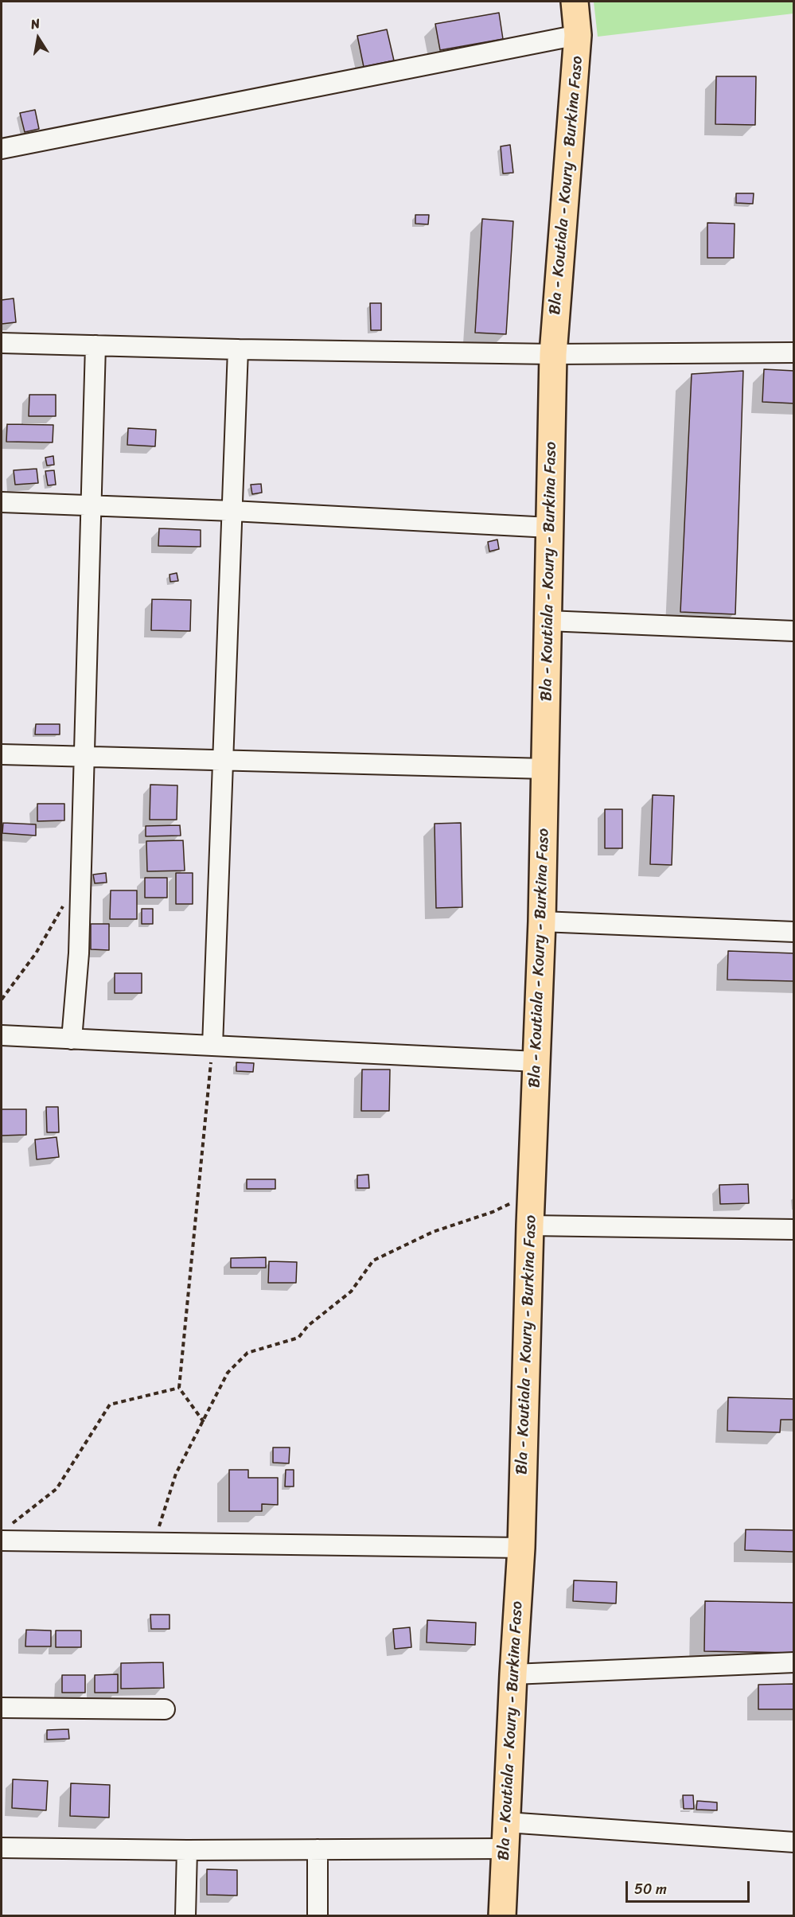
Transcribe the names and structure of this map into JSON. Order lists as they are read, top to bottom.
{
  "streets": {
    "main road": ["Bla - Koutiala - Koury - Burkina Faso"]
  },
  "scale_bar": "50 m",
  "north": "top"
}
